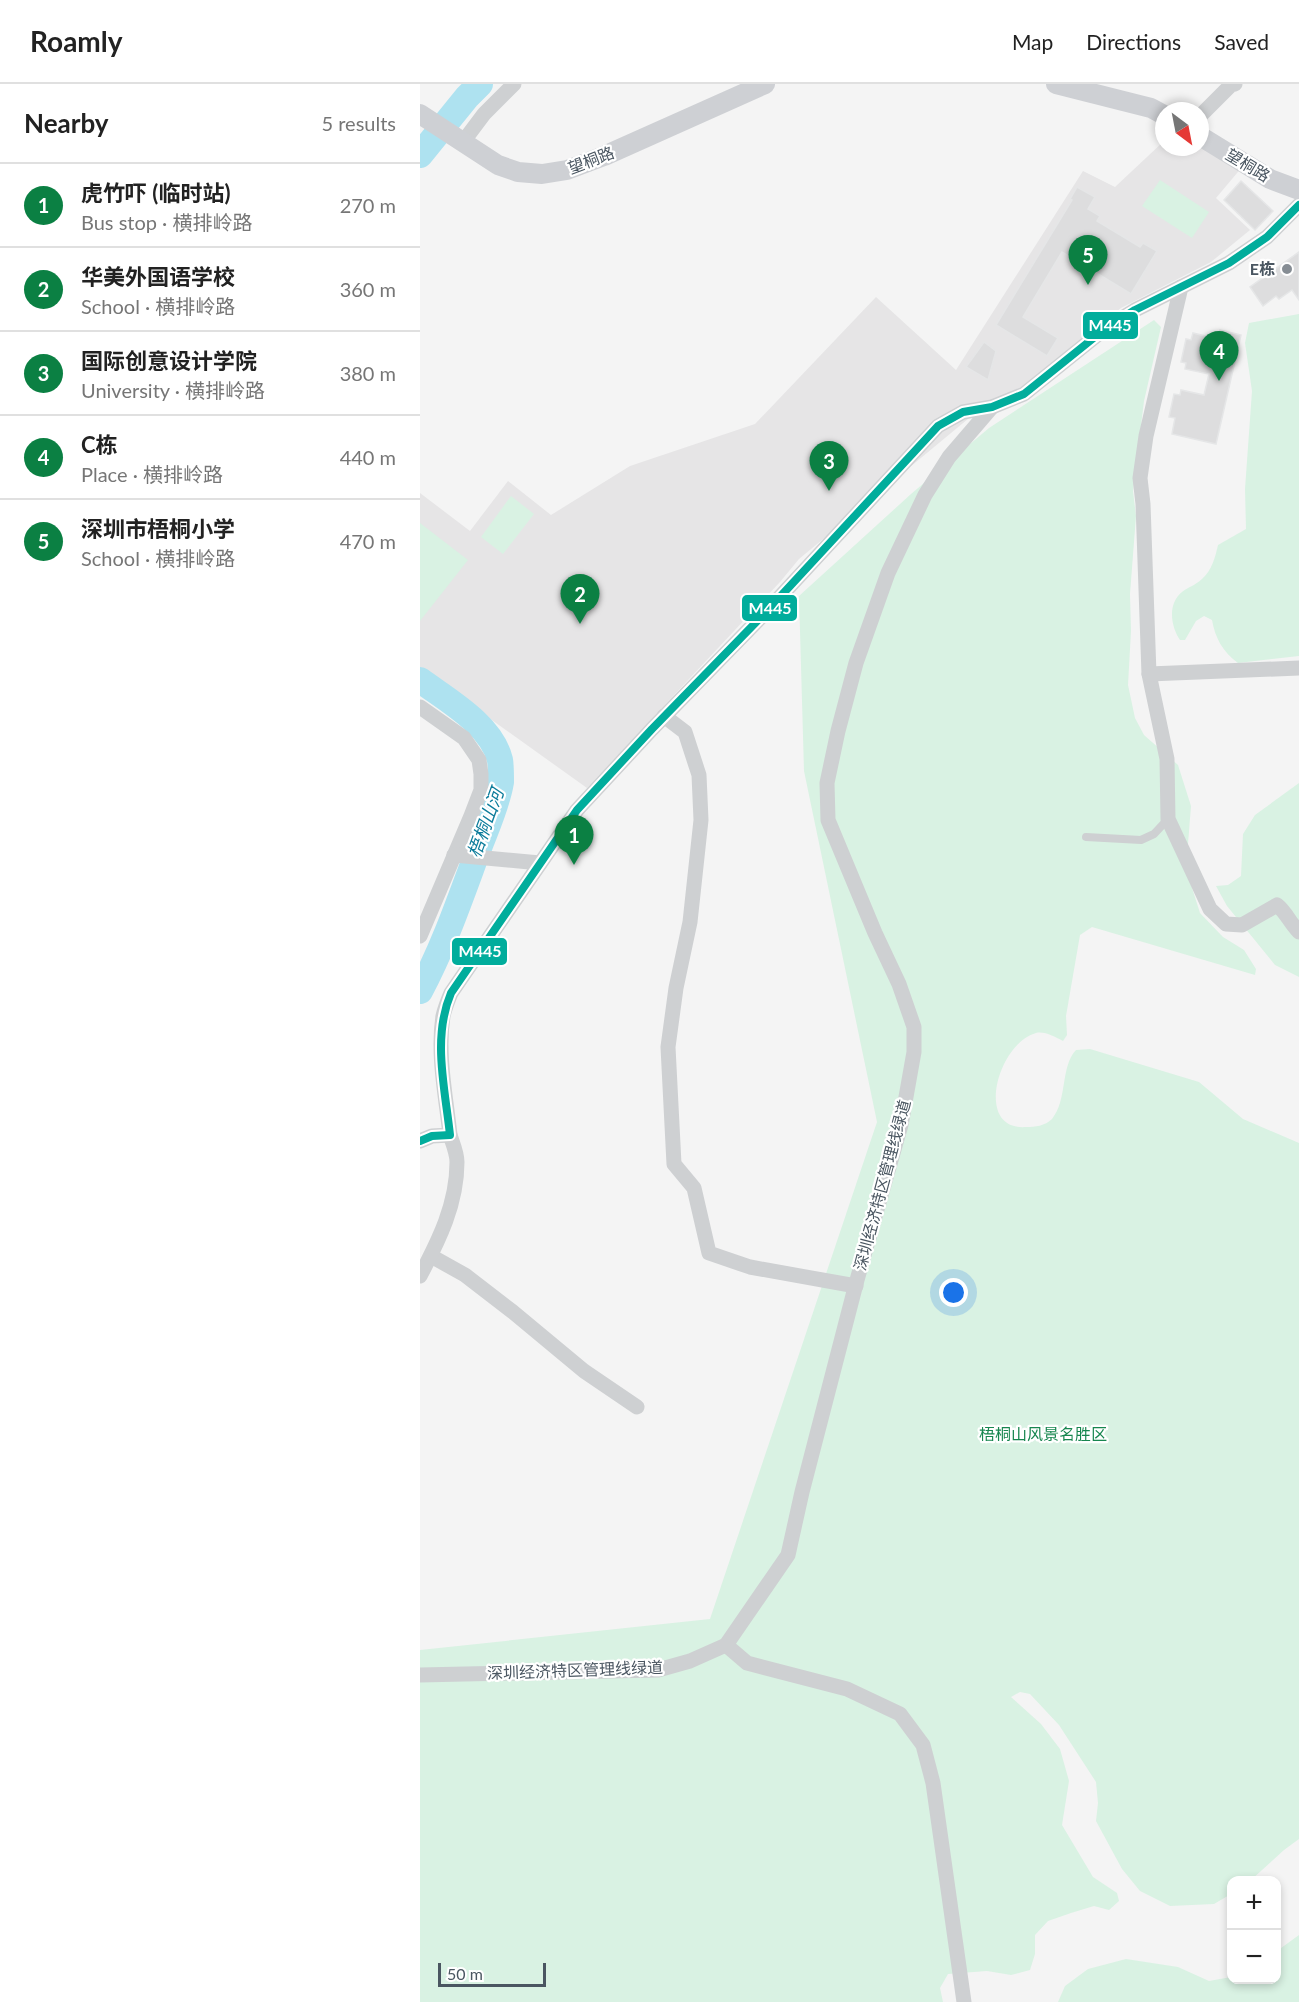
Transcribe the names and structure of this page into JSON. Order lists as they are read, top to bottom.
{
  "streets": {
    "main road": ["望桐路"],
    "street": ["深圳经济特区管理线绿道"]
  },
  "water": ["梧桐山河"],
  "parks": ["梧桐山风景名胜区"],
  "places": ["E栋"],
  "lines": ["transit line M445"],
  "scale_bar": "50 m",
  "north": "bottom right",
  "page": {
    "header": "Roamly",
    "nav": ["Map", "Directions", "Saved"],
    "heading": ["Nearby", "5 results"],
    "list": [
      {
        "mark": "1",
        "name": "虎竹吓 (临时站)",
        "note": "Bus stop · 横排岭路",
        "value": "270 m"
      },
      {
        "mark": "2",
        "name": "华美外国语学校",
        "note": "School · 横排岭路",
        "value": "360 m"
      },
      {
        "mark": "3",
        "name": "国际创意设计学院",
        "note": "University · 横排岭路",
        "value": "380 m"
      },
      {
        "mark": "4",
        "name": "C栋",
        "note": "Place · 横排岭路",
        "value": "440 m"
      },
      {
        "mark": "5",
        "name": "深圳市梧桐小学",
        "note": "School · 横排岭路",
        "value": "470 m"
      }
    ],
    "pins": [
      "5",
      "4",
      "3",
      "2",
      "1"
    ],
    "map_buttons": ["+", "−"],
    "scale": "50 m"
  }
}
